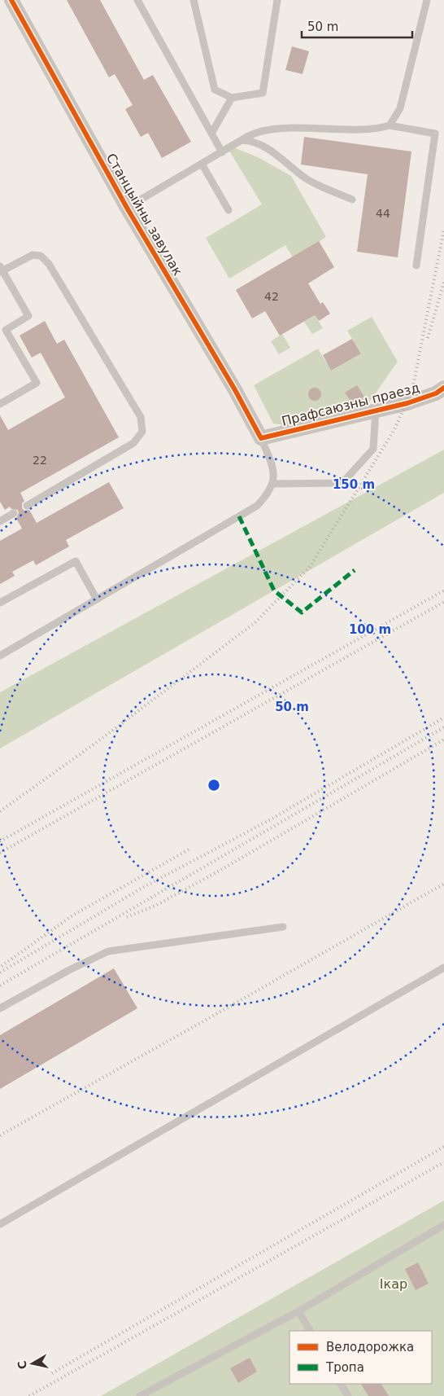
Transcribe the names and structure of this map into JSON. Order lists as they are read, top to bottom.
{
  "streets": {
    "street": ["Станцыйны завулак", "Прафсаюзны праезд"]
  },
  "crossings": [
    ["Станцыйны завулак", "Прафсаюзны праезд"]
  ],
  "parks": ["Ікар"],
  "house_numbers": ["44", "42", "22"],
  "legend": ["Велодорожка", "Тропа"],
  "scale_bar": "50 m",
  "north": "left",
  "rings": ["150 m", "100 m", "50 m"]
}
